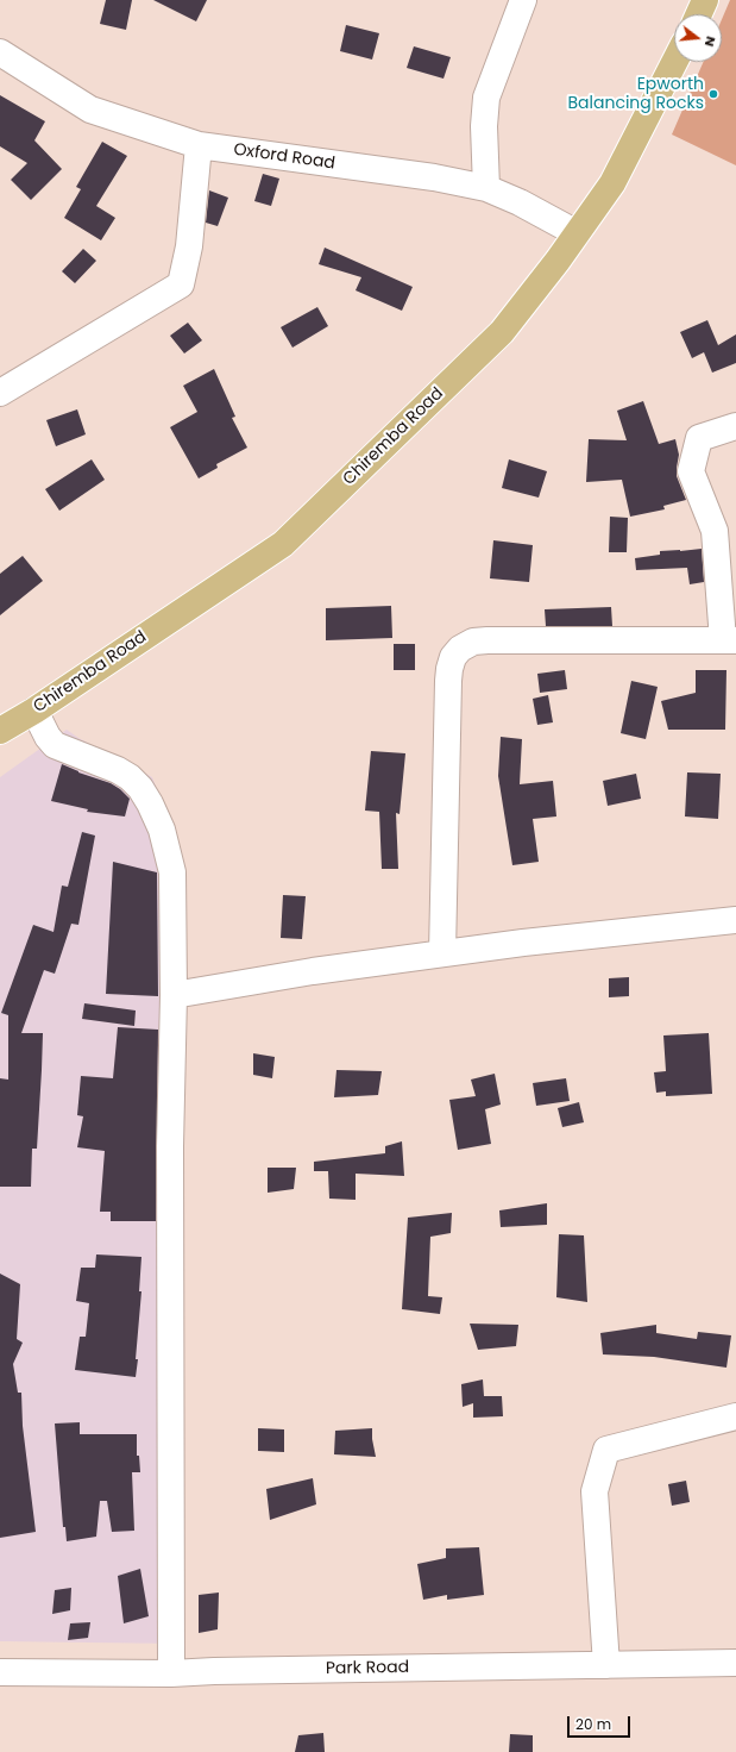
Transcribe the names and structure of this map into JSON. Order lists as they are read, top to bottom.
{
  "streets": {
    "main road": ["Chiremba Road"],
    "street": ["Oxford Road", "Park Road"]
  },
  "crossings": [
    ["Oxford Road", "Chiremba Road"]
  ],
  "places": ["Epworth Balancing Rocks"],
  "scale_bar": "20 m",
  "north": "right"
}
